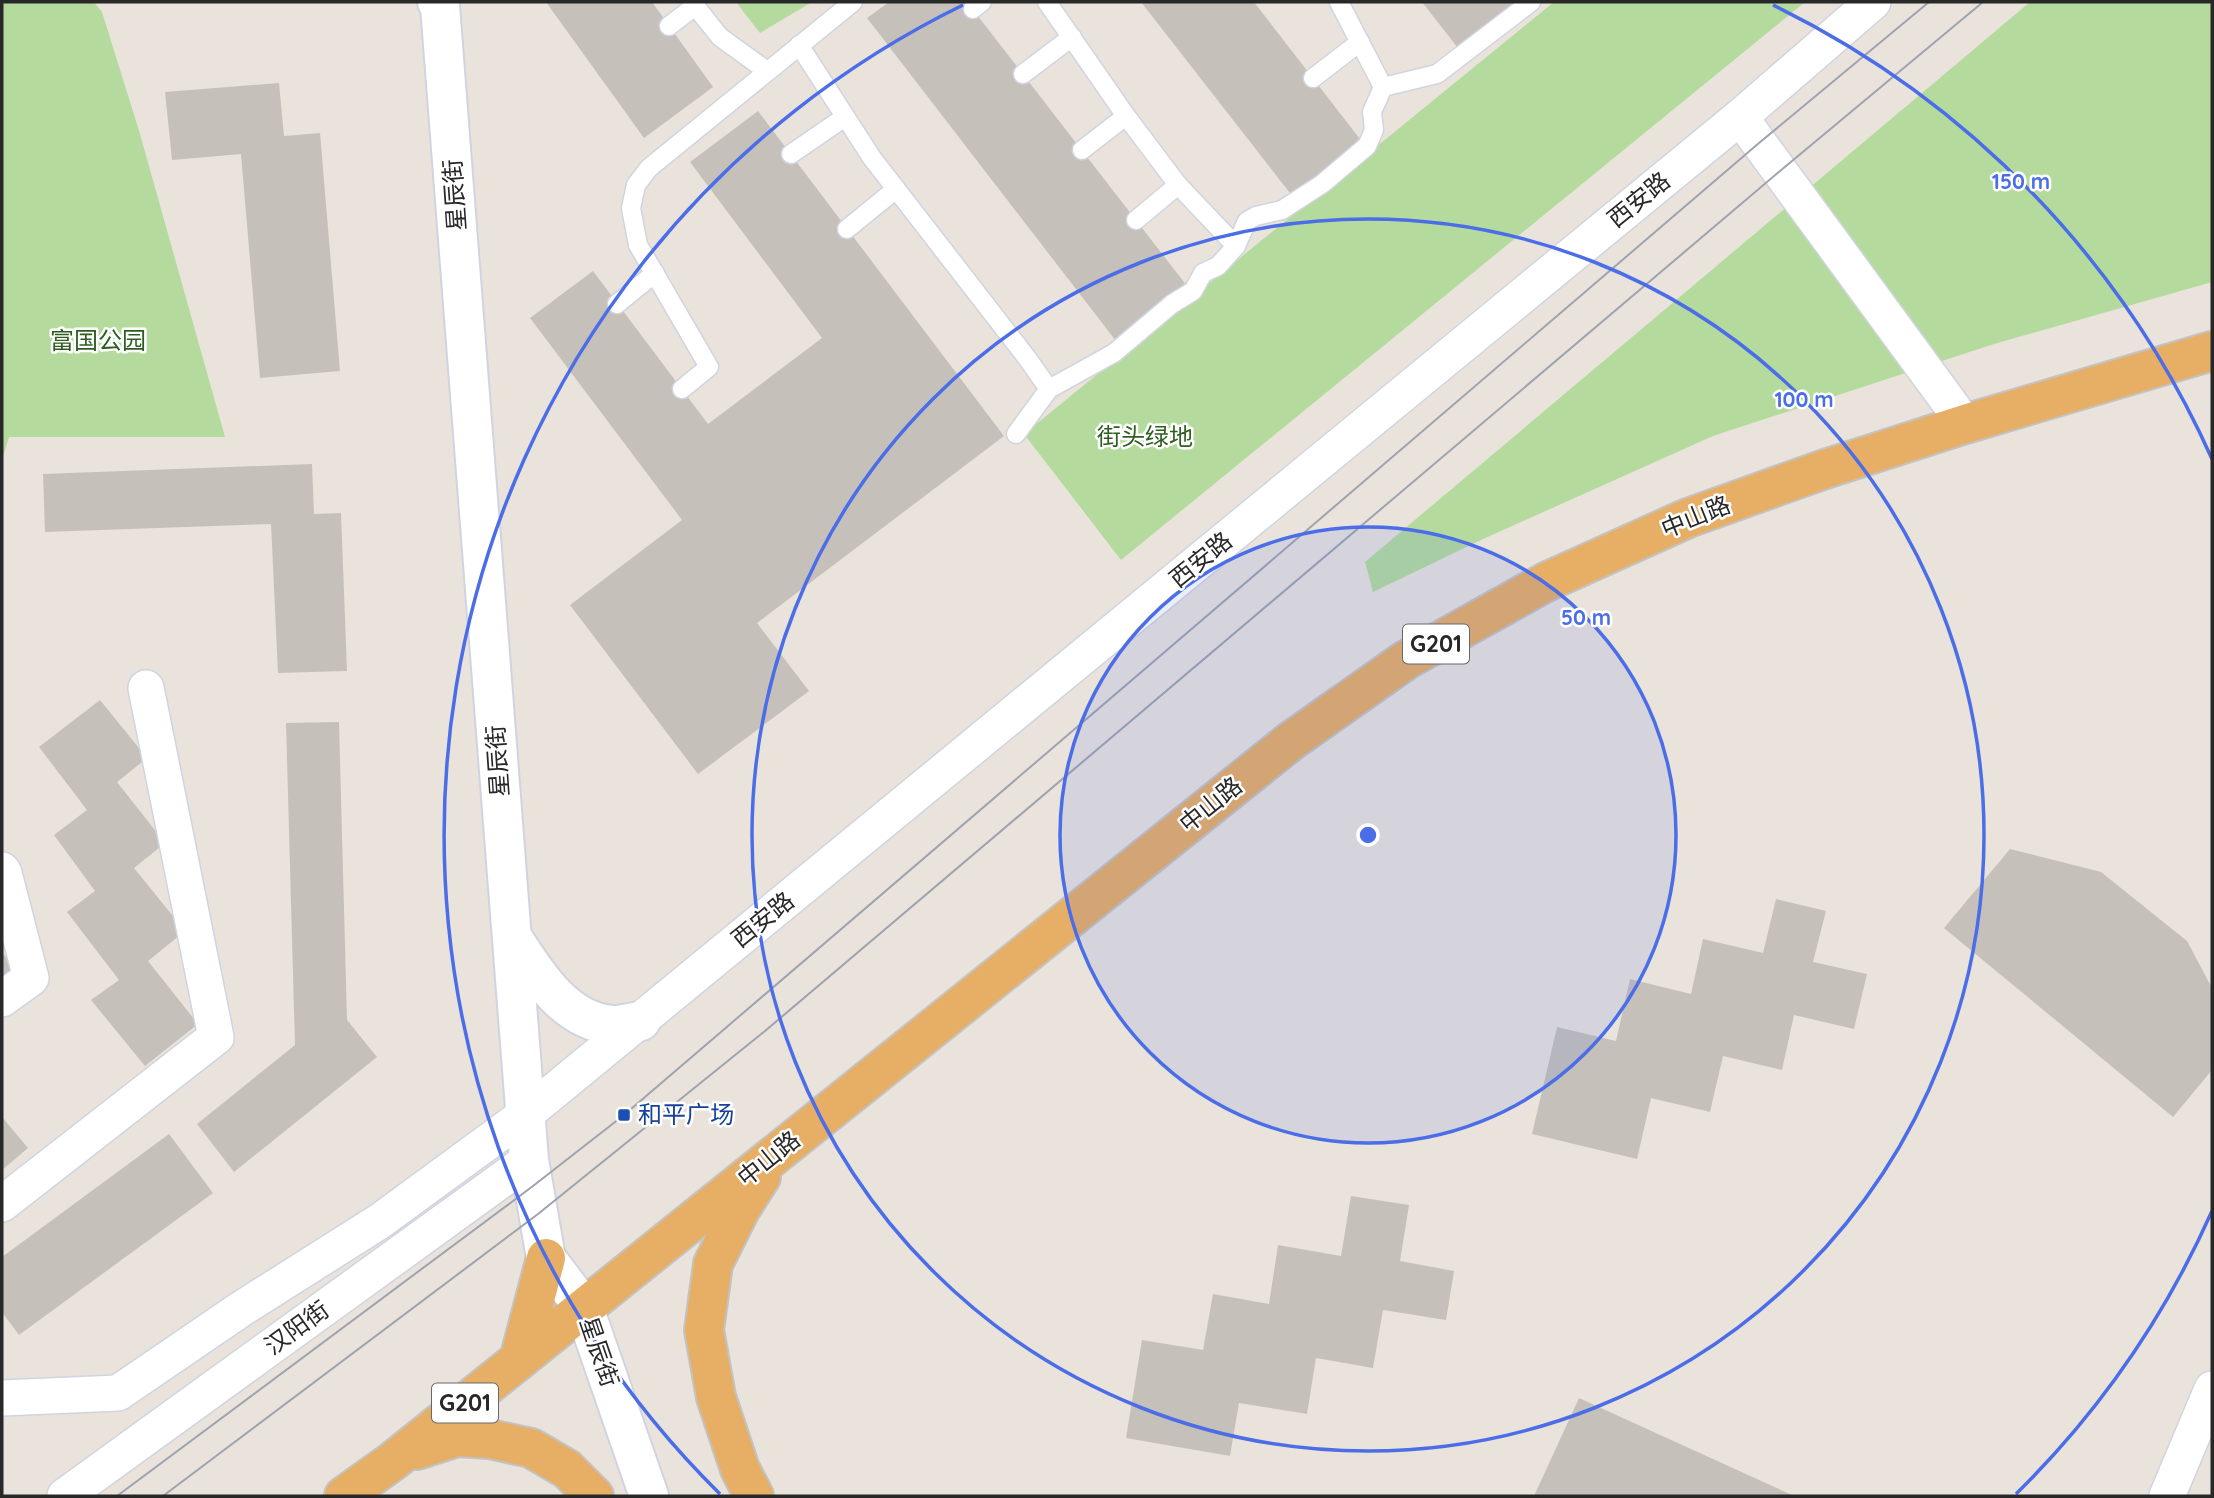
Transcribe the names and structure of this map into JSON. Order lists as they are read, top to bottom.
{
  "streets": {
    "highway": ["中山路", "G201"],
    "street": ["星辰街", "西安路", "汉阳街"]
  },
  "crossings": [
    ["星辰街", "西安路"],
    ["星辰街", "中山路"],
    ["星辰街", "汉阳街"]
  ],
  "parks": ["富国公园", "街头绿地"],
  "places": {
    "transit": ["和平广场"]
  },
  "rings": ["150 m", "100 m", "50 m"]
}
